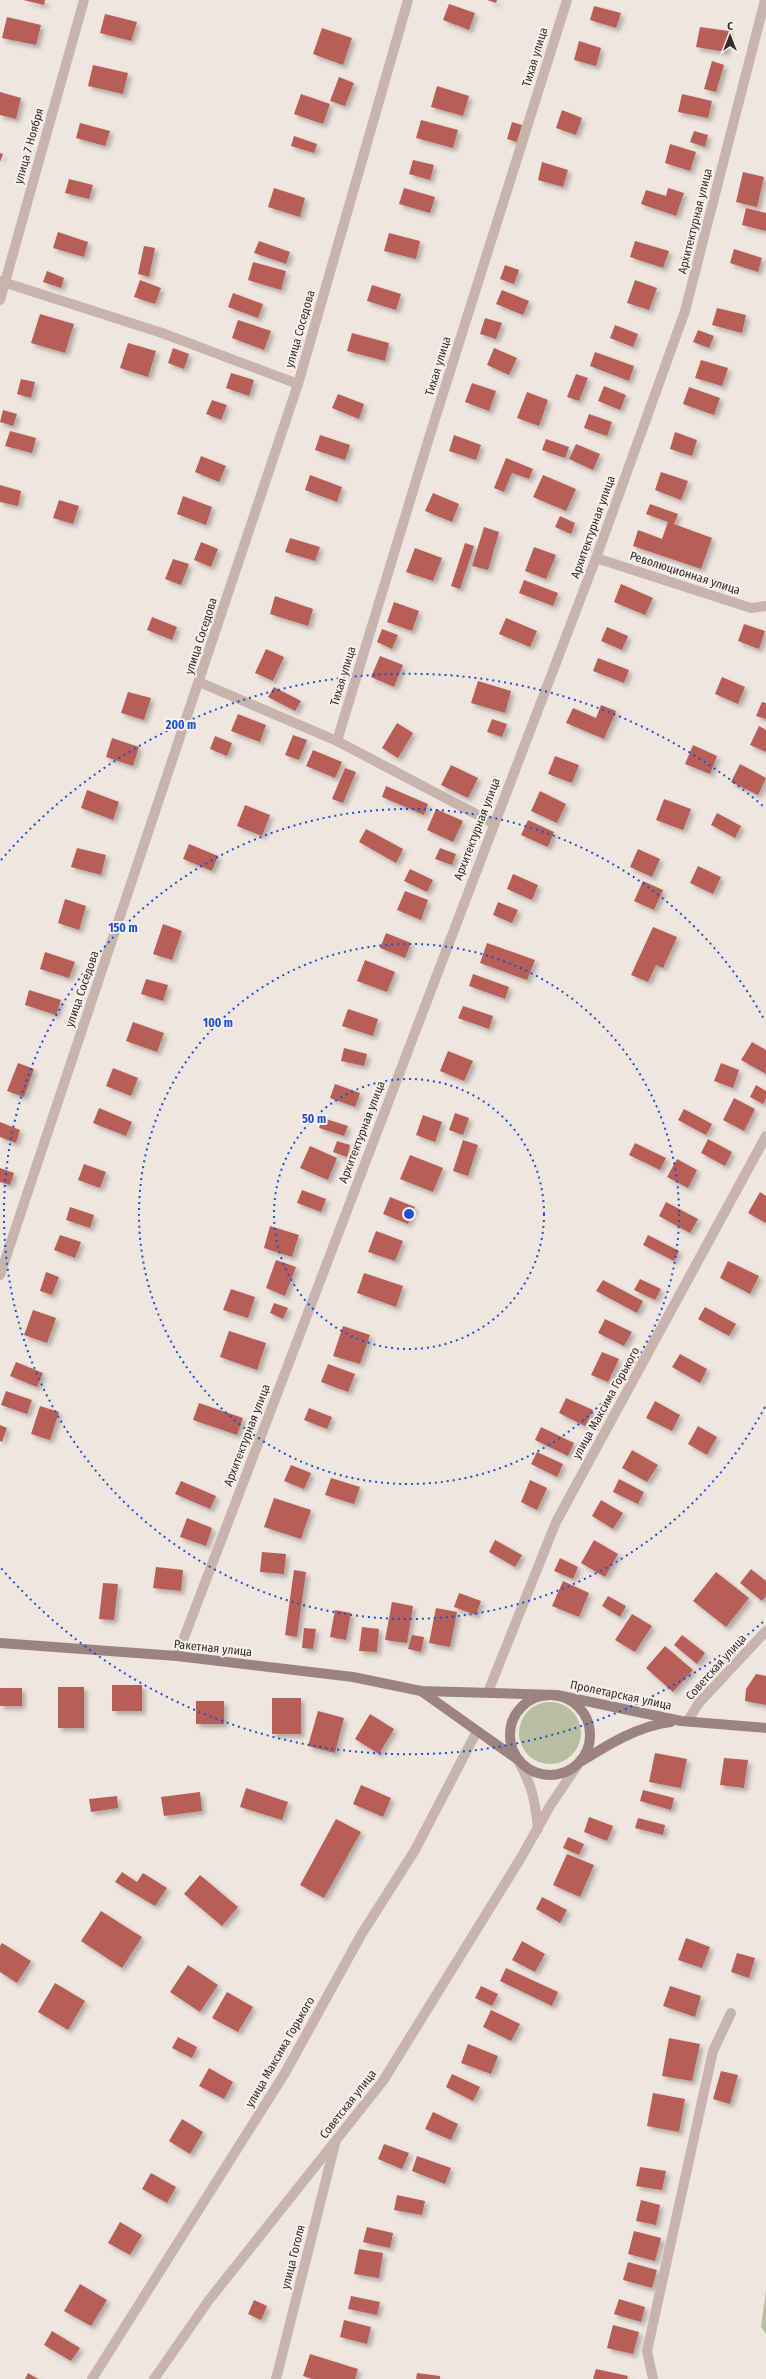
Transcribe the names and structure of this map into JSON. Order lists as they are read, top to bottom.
{
  "streets": {
    "main road": ["Ракетная улица", "Пролетарская улица"],
    "street": [
      "Тихая улица",
      "улица 7 Ноября",
      "Архитектурная улица",
      "улица Соседова",
      "Революционная улица",
      "улица Максима Горького",
      "Советская улица",
      "улица Гоголя"
    ]
  },
  "crossings": [
    ["Архитектурная улица", "Революционная улица"],
    ["Архитектурная улица", "Ракетная улица"],
    ["улица Максима Горького", "Ракетная улица"],
    ["Ракетная улица", "Советская улица"],
    ["Ракетная улица", "Пролетарская улица"],
    ["Советская улица", "Пролетарская улица"],
    ["Советская улица", "улица Гоголя"]
  ],
  "north": "top",
  "rings": [
    "200 m",
    "150 m",
    "100 m",
    "50 m"
  ]
}
